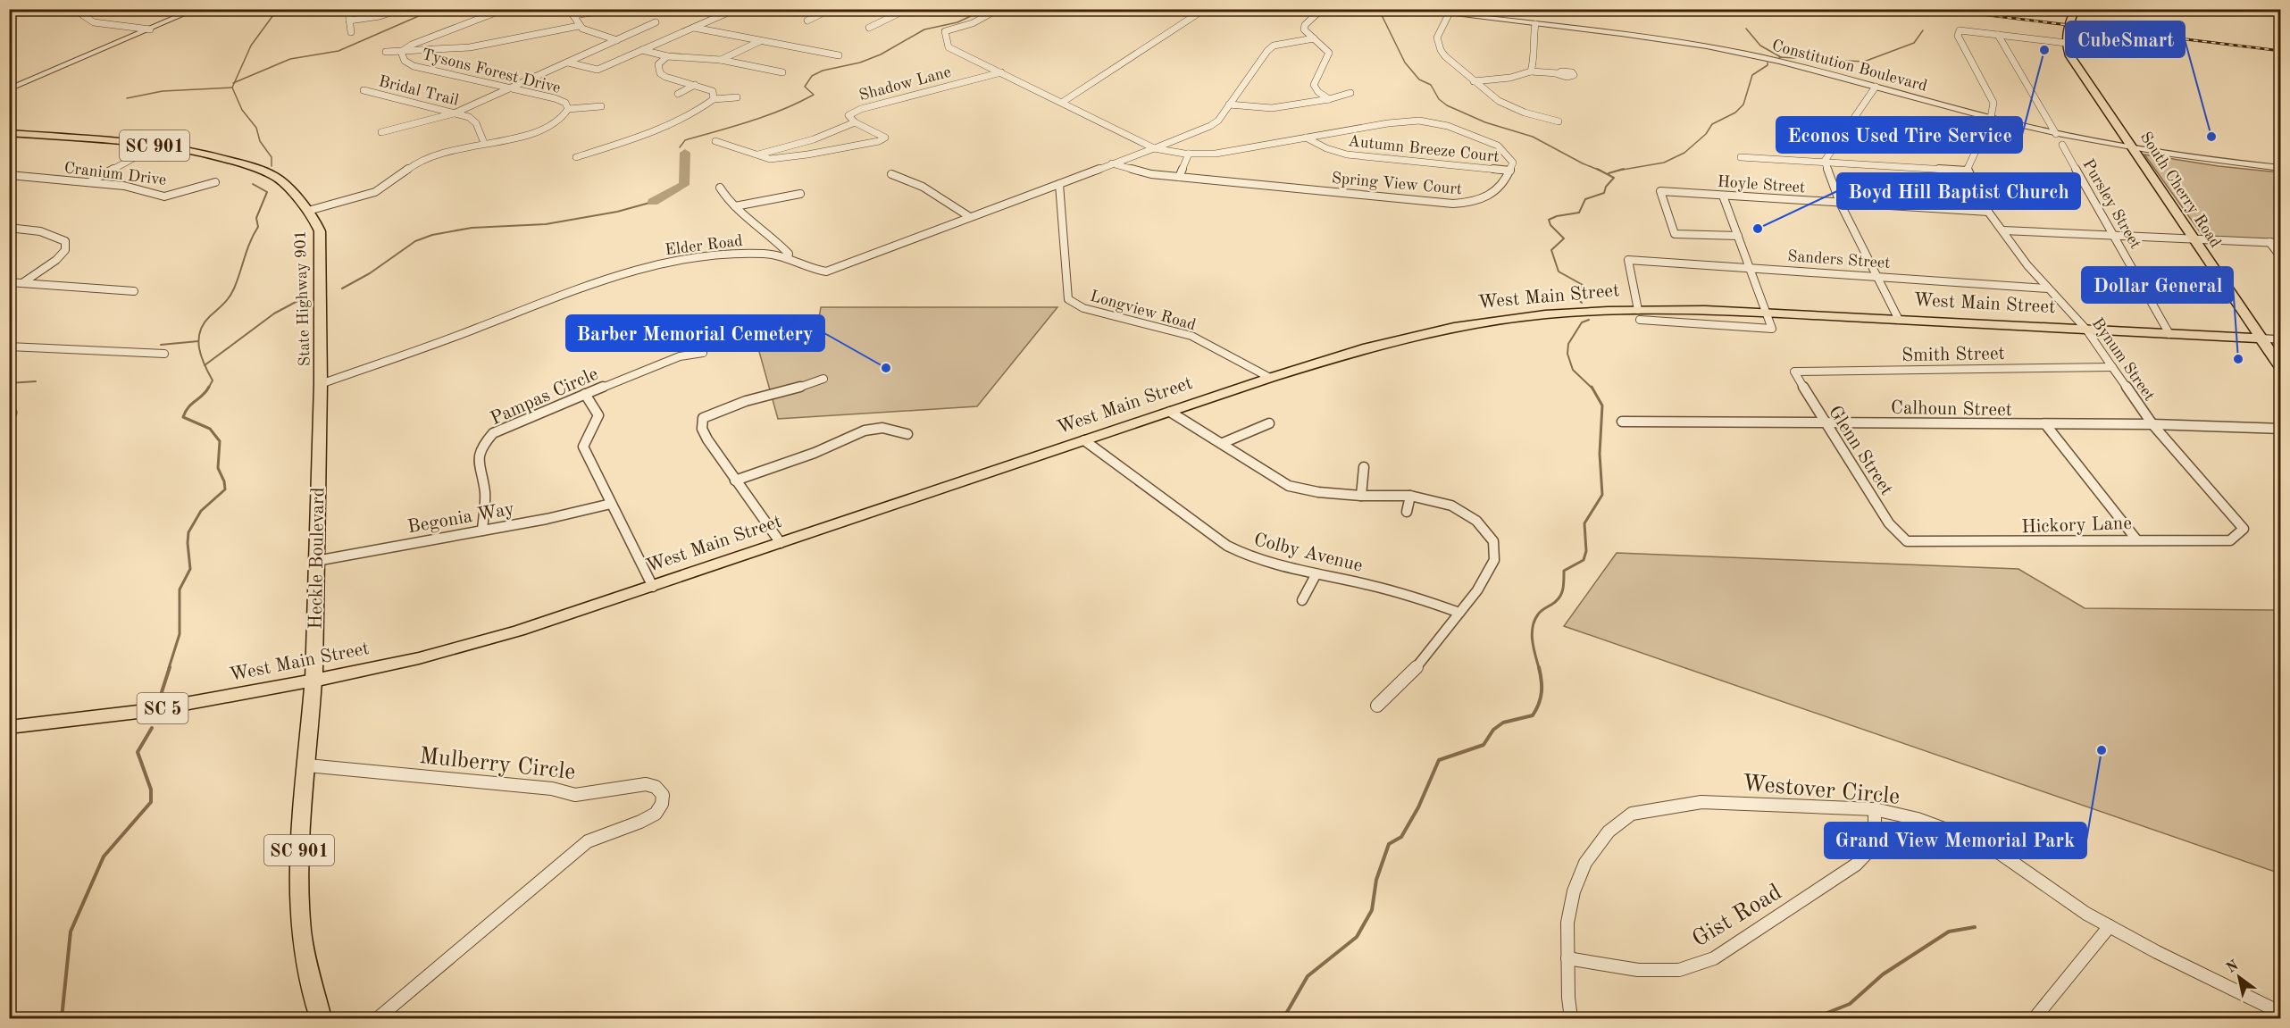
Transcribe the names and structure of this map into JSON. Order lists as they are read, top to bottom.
{
  "streets": {
    "main road": [
      "SC 901",
      "South Cherry Road",
      "West Main Street",
      "State Highway 901",
      "Heckle Boulevard",
      "SC 5"
    ],
    "street": [
      "Constitution Boulevard",
      "Tysons Forest Drive",
      "Shadow Lane",
      "Bridal Trail",
      "Autumn Breeze Court",
      "Cranium Drive",
      "Spring View Court",
      "Hoyle Street",
      "Pursley Street",
      "Elder Road",
      "Sanders Street",
      "Longview Road",
      "Smith Street",
      "Bynum Street",
      "Pampas Circle",
      "Calhoun Street",
      "Glenn Street",
      "Begonia Way",
      "Hickory Lane",
      "Colby Avenue",
      "Mulberry Circle",
      "Westover Circle",
      "Gist Road"
    ]
  },
  "crossings": [
    ["Constitution Boulevard", "South Cherry Road"],
    ["Tysons Forest Drive", "Bridal Trail"],
    ["Tysons Forest Drive", "State Highway 901"],
    ["SC 901", "State Highway 901"],
    ["Autumn Breeze Court", "Spring View Court"],
    ["Hoyle Street", "Bynum Street"],
    ["South Cherry Road", "West Main Street"],
    ["Pursley Street", "West Main Street"],
    ["Elder Road", "State Highway 901"],
    ["Elder Road", "Longview Road"],
    ["Elder Road", "Heckle Boulevard"],
    ["Sanders Street", "West Main Street"],
    ["Sanders Street", "Bynum Street"],
    ["West Main Street", "Longview Road"],
    ["West Main Street", "Bynum Street"],
    ["West Main Street", "Colby Avenue"],
    ["West Main Street", "Heckle Boulevard"],
    ["State Highway 901", "Heckle Boulevard"],
    ["Smith Street", "Bynum Street"],
    ["Smith Street", "Glenn Street"],
    ["Bynum Street", "Calhoun Street"],
    ["Bynum Street", "Hickory Lane"],
    ["Pampas Circle", "Begonia Way"],
    ["Calhoun Street", "Glenn Street"],
    ["Glenn Street", "Hickory Lane"],
    ["Begonia Way", "Heckle Boulevard"],
    ["Heckle Boulevard", "Mulberry Circle"],
    ["Westover Circle", "Gist Road"]
  ],
  "places": [
    "Econos Used Tire Service",
    "CubeSmart",
    "Boyd Hill Baptist Church",
    "Dollar General",
    "Barber Memorial Cemetery",
    "Grand View Memorial Park"
  ],
  "north": "top left"
}
